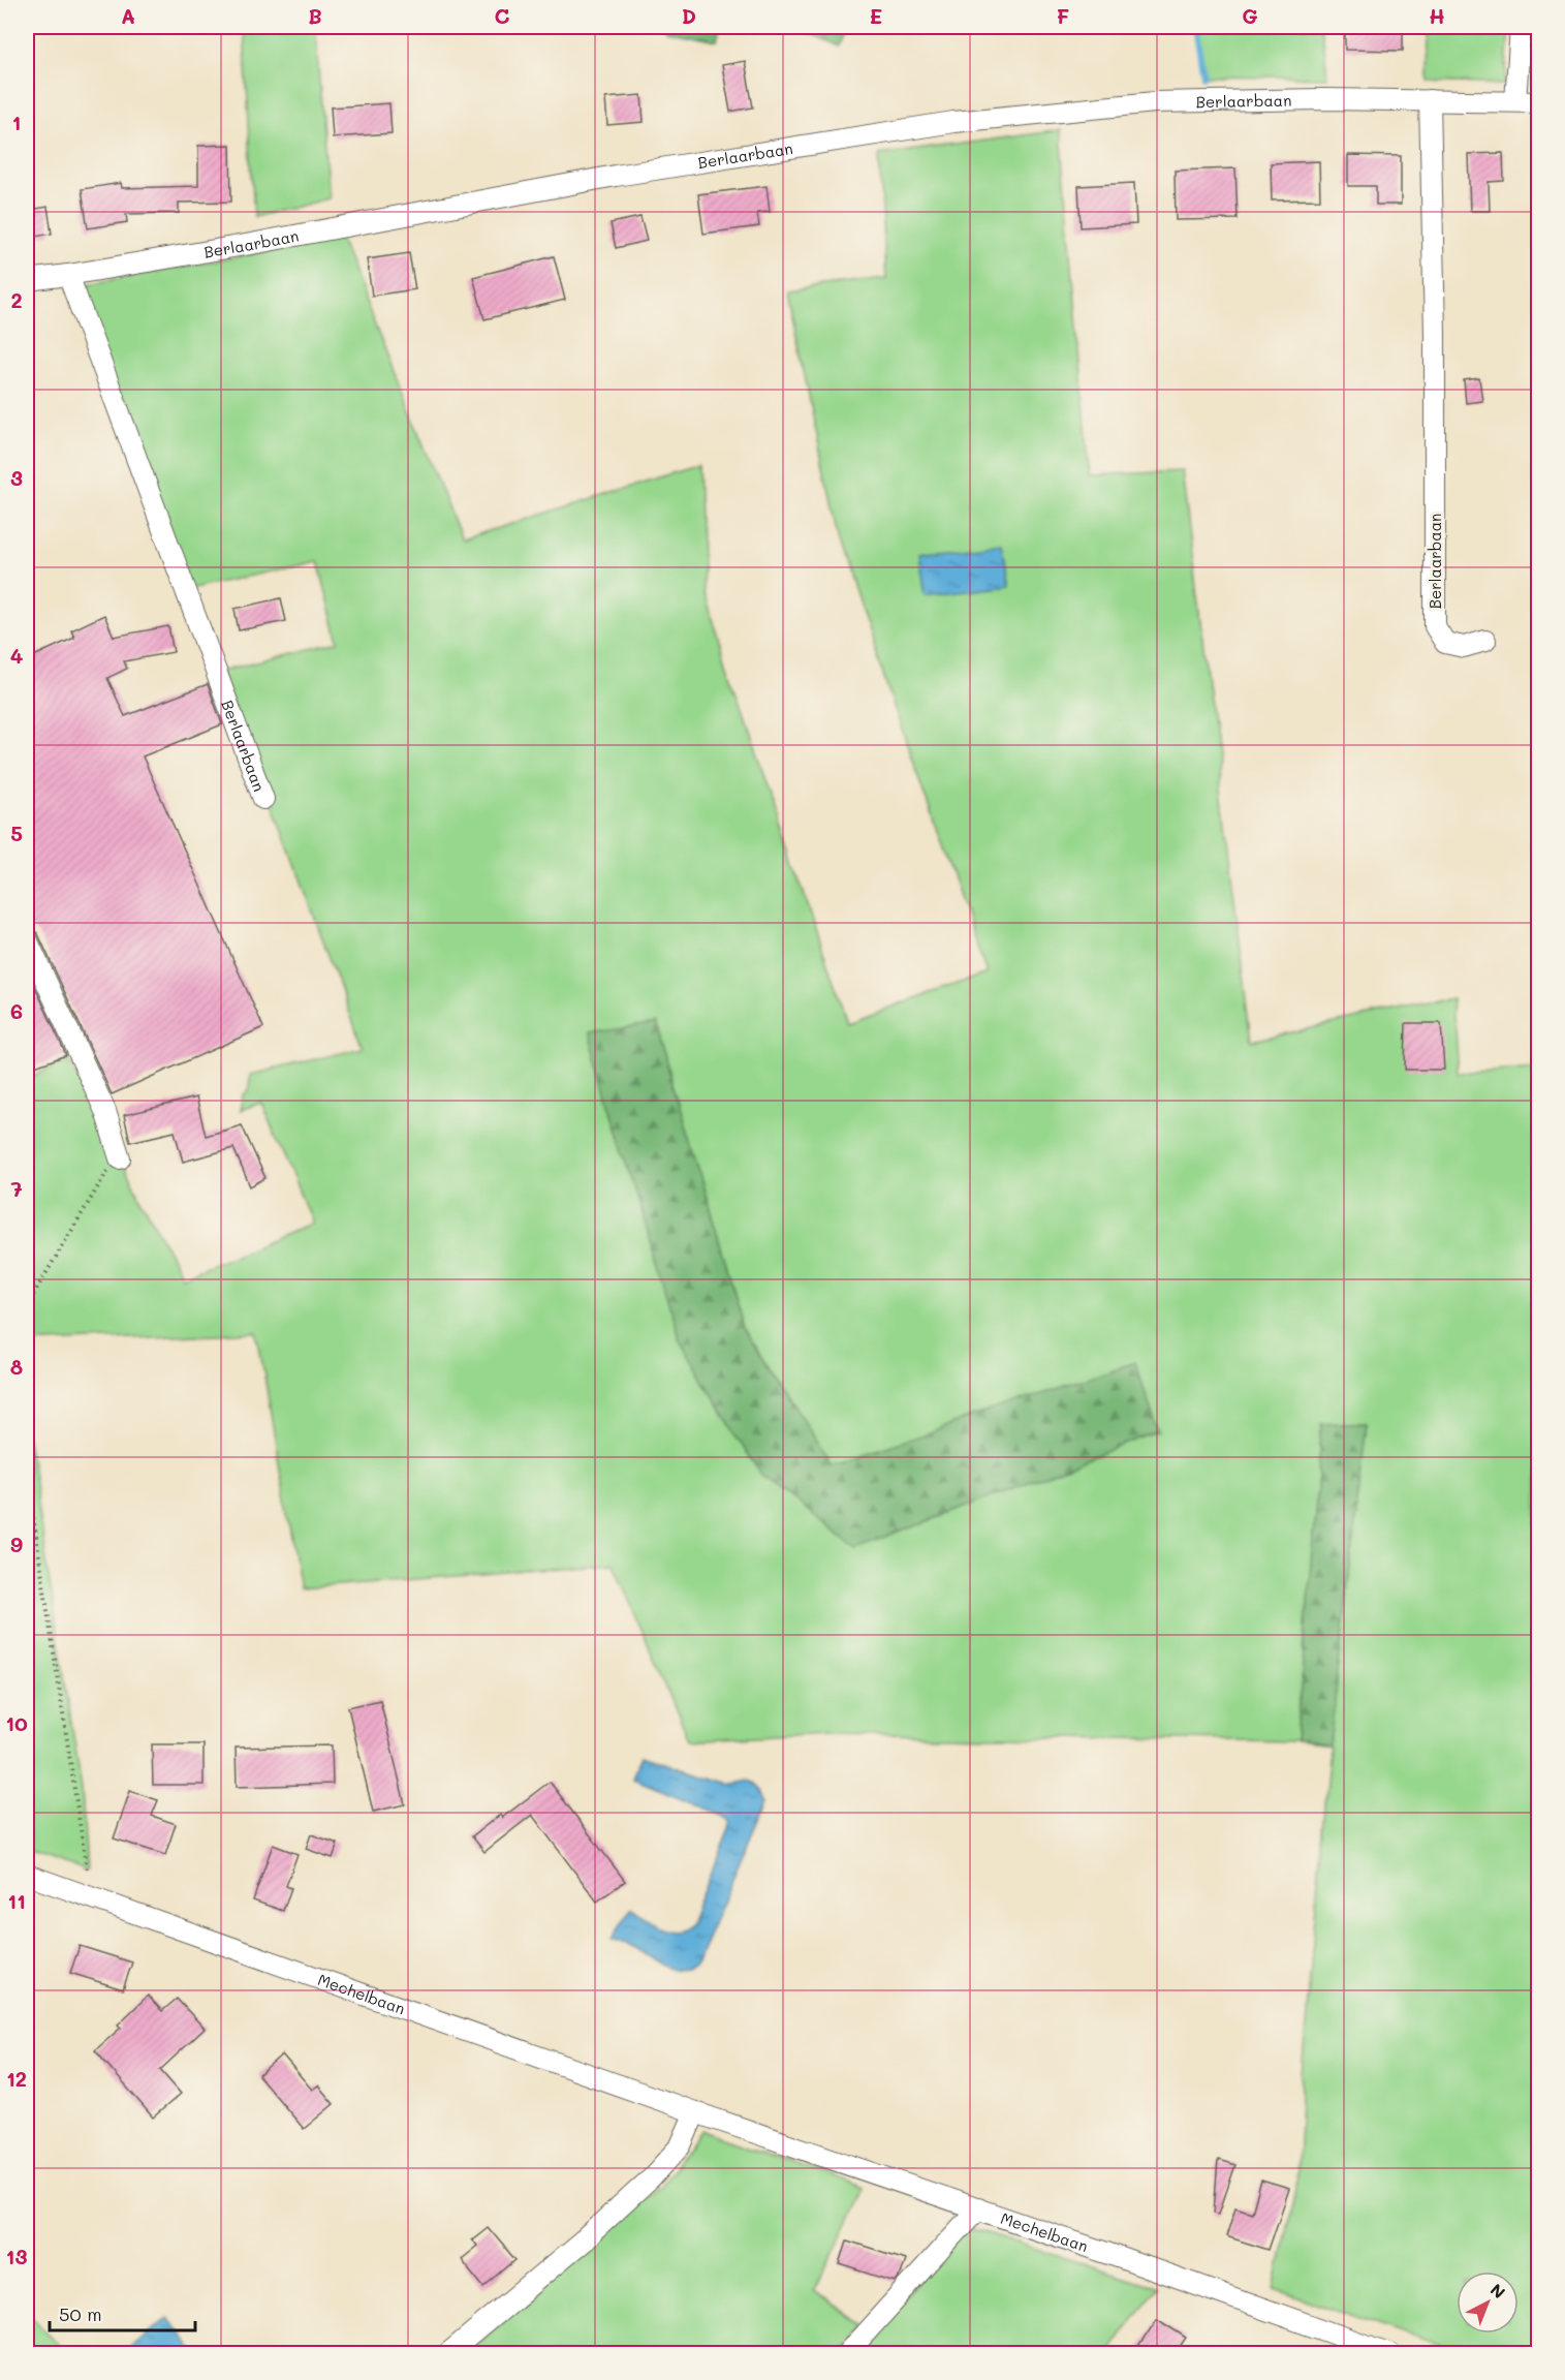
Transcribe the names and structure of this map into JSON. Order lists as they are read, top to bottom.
{
  "streets": {
    "street": ["Berlaarbaan", "Mechelbaan"]
  },
  "scale_bar": "50 m",
  "north": "top right",
  "grid": {
    "columns": [
      "A",
      "B",
      "C",
      "D",
      "E",
      "F",
      "G",
      "H"
    ],
    "rows": [
      "1",
      "2",
      "3",
      "4",
      "5",
      "6",
      "7",
      "8",
      "9",
      "10",
      "11",
      "12",
      "13"
    ]
  }
}
